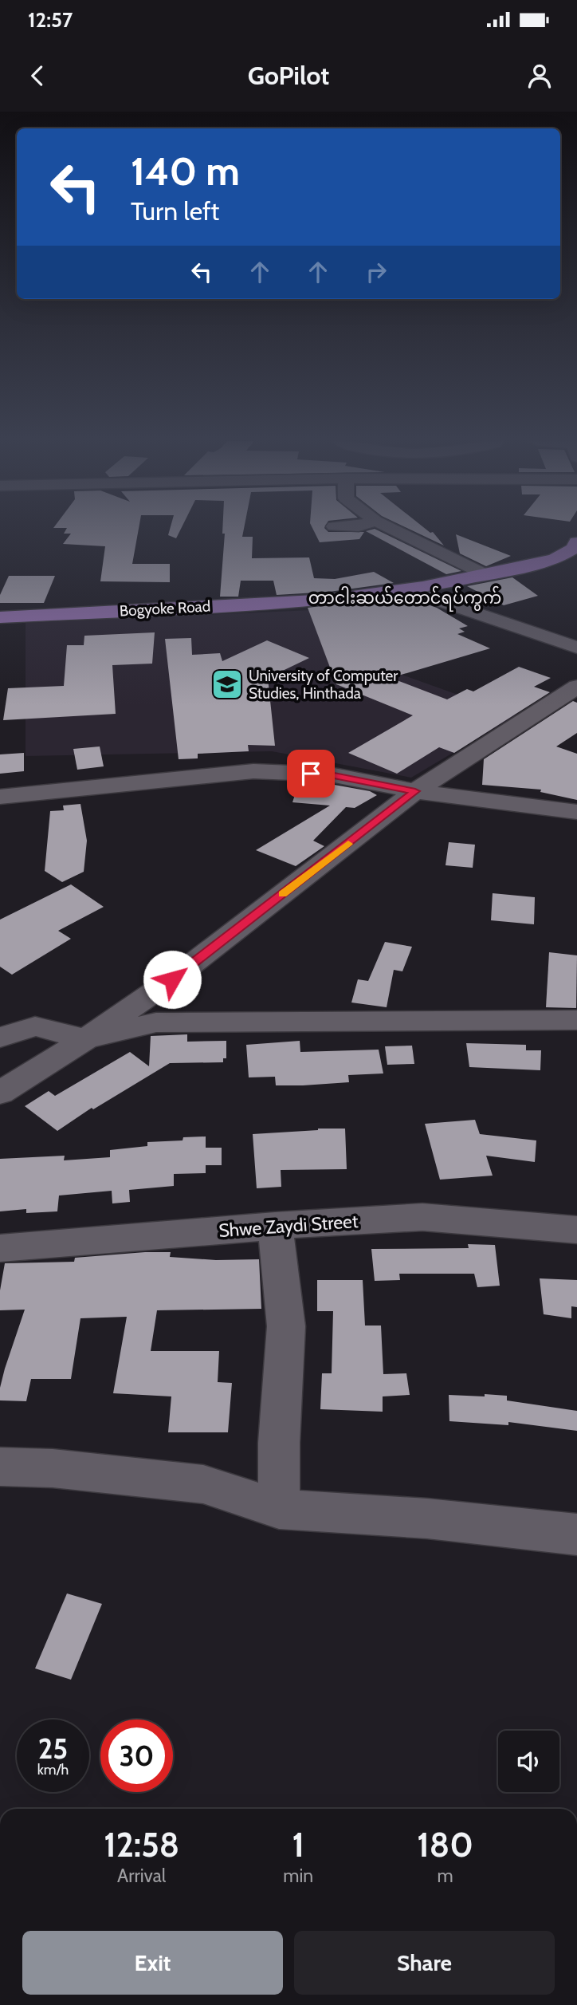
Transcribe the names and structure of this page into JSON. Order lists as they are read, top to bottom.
{
  "streets": {
    "main road": ["Bogyoke Road"],
    "street": ["Shwe Zaydi Street"]
  },
  "districts": ["တာငါးဆယ်တောင်ရပ်ကွက်"],
  "places": {
    "school or university": ["University of Computer Studies, Hinthada"]
  },
  "page": {
    "status": "12:57",
    "header": "GoPilot",
    "turn": ["140 m", "Turn left"],
    "speed": "25 km/h",
    "limit": "30",
    "eta": [
      "12:58",
      "Arrival",
      "1",
      "min",
      "180",
      "m"
    ],
    "buttons": ["Exit", "Share"]
  }
}
